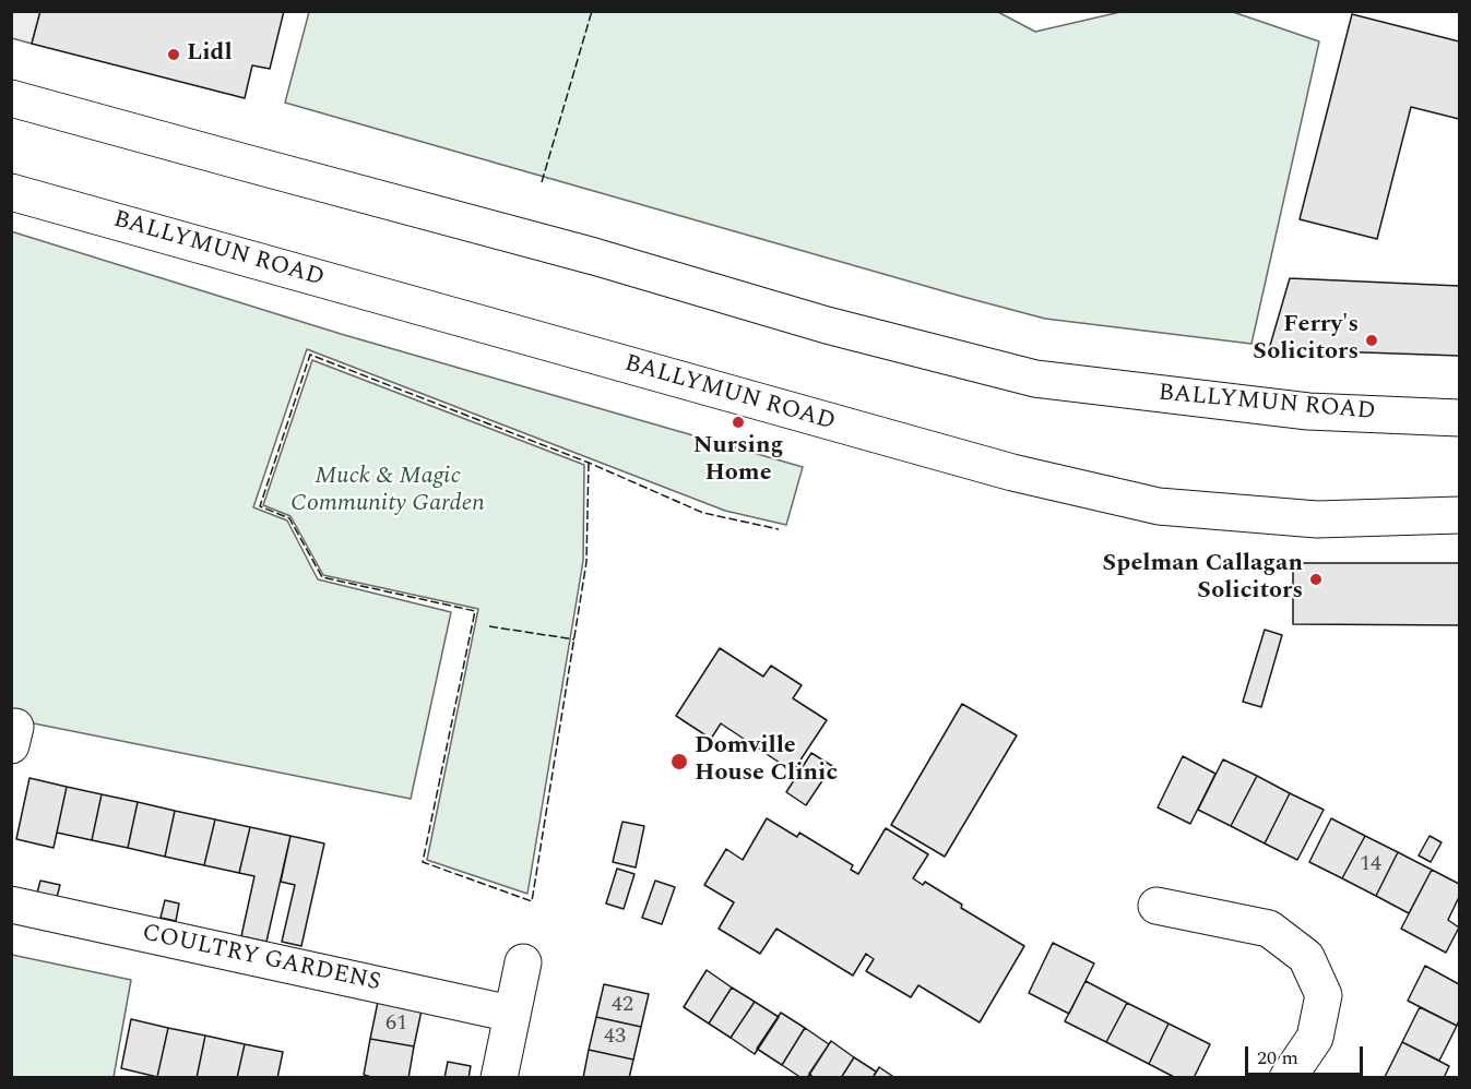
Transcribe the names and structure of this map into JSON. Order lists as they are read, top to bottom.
{
  "streets": {
    "main road": ["BALLYMUN ROAD", "COULTRY GARDENS"]
  },
  "parks": ["Muck & Magic Community Garden"],
  "places": [
    "Lidl",
    "Ferry's Solicitors",
    "Nursing Home",
    "Spelman Callagan Solicitors",
    "Domville House Clinic"
  ],
  "house_numbers": [
    "14",
    "42",
    "61",
    "43"
  ],
  "scale_bar": "20 m"
}
